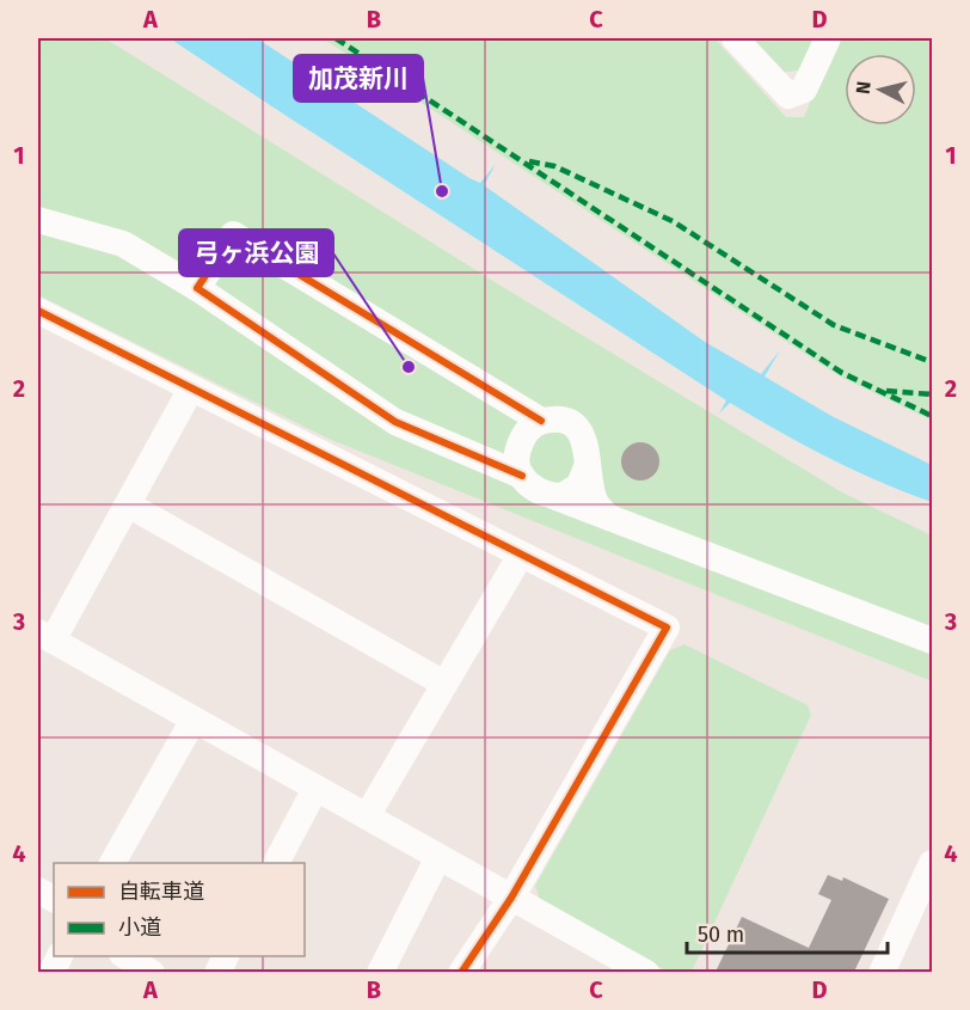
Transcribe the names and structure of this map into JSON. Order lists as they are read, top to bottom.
{
  "places": ["加茂新川", "弓ヶ浜公園"],
  "legend": ["自転車道", "小道"],
  "scale_bar": "50 m",
  "north": "left",
  "grid": {
    "columns": [
      "A",
      "B",
      "C",
      "D"
    ],
    "rows": [
      "1",
      "2",
      "3",
      "4"
    ]
  }
}
